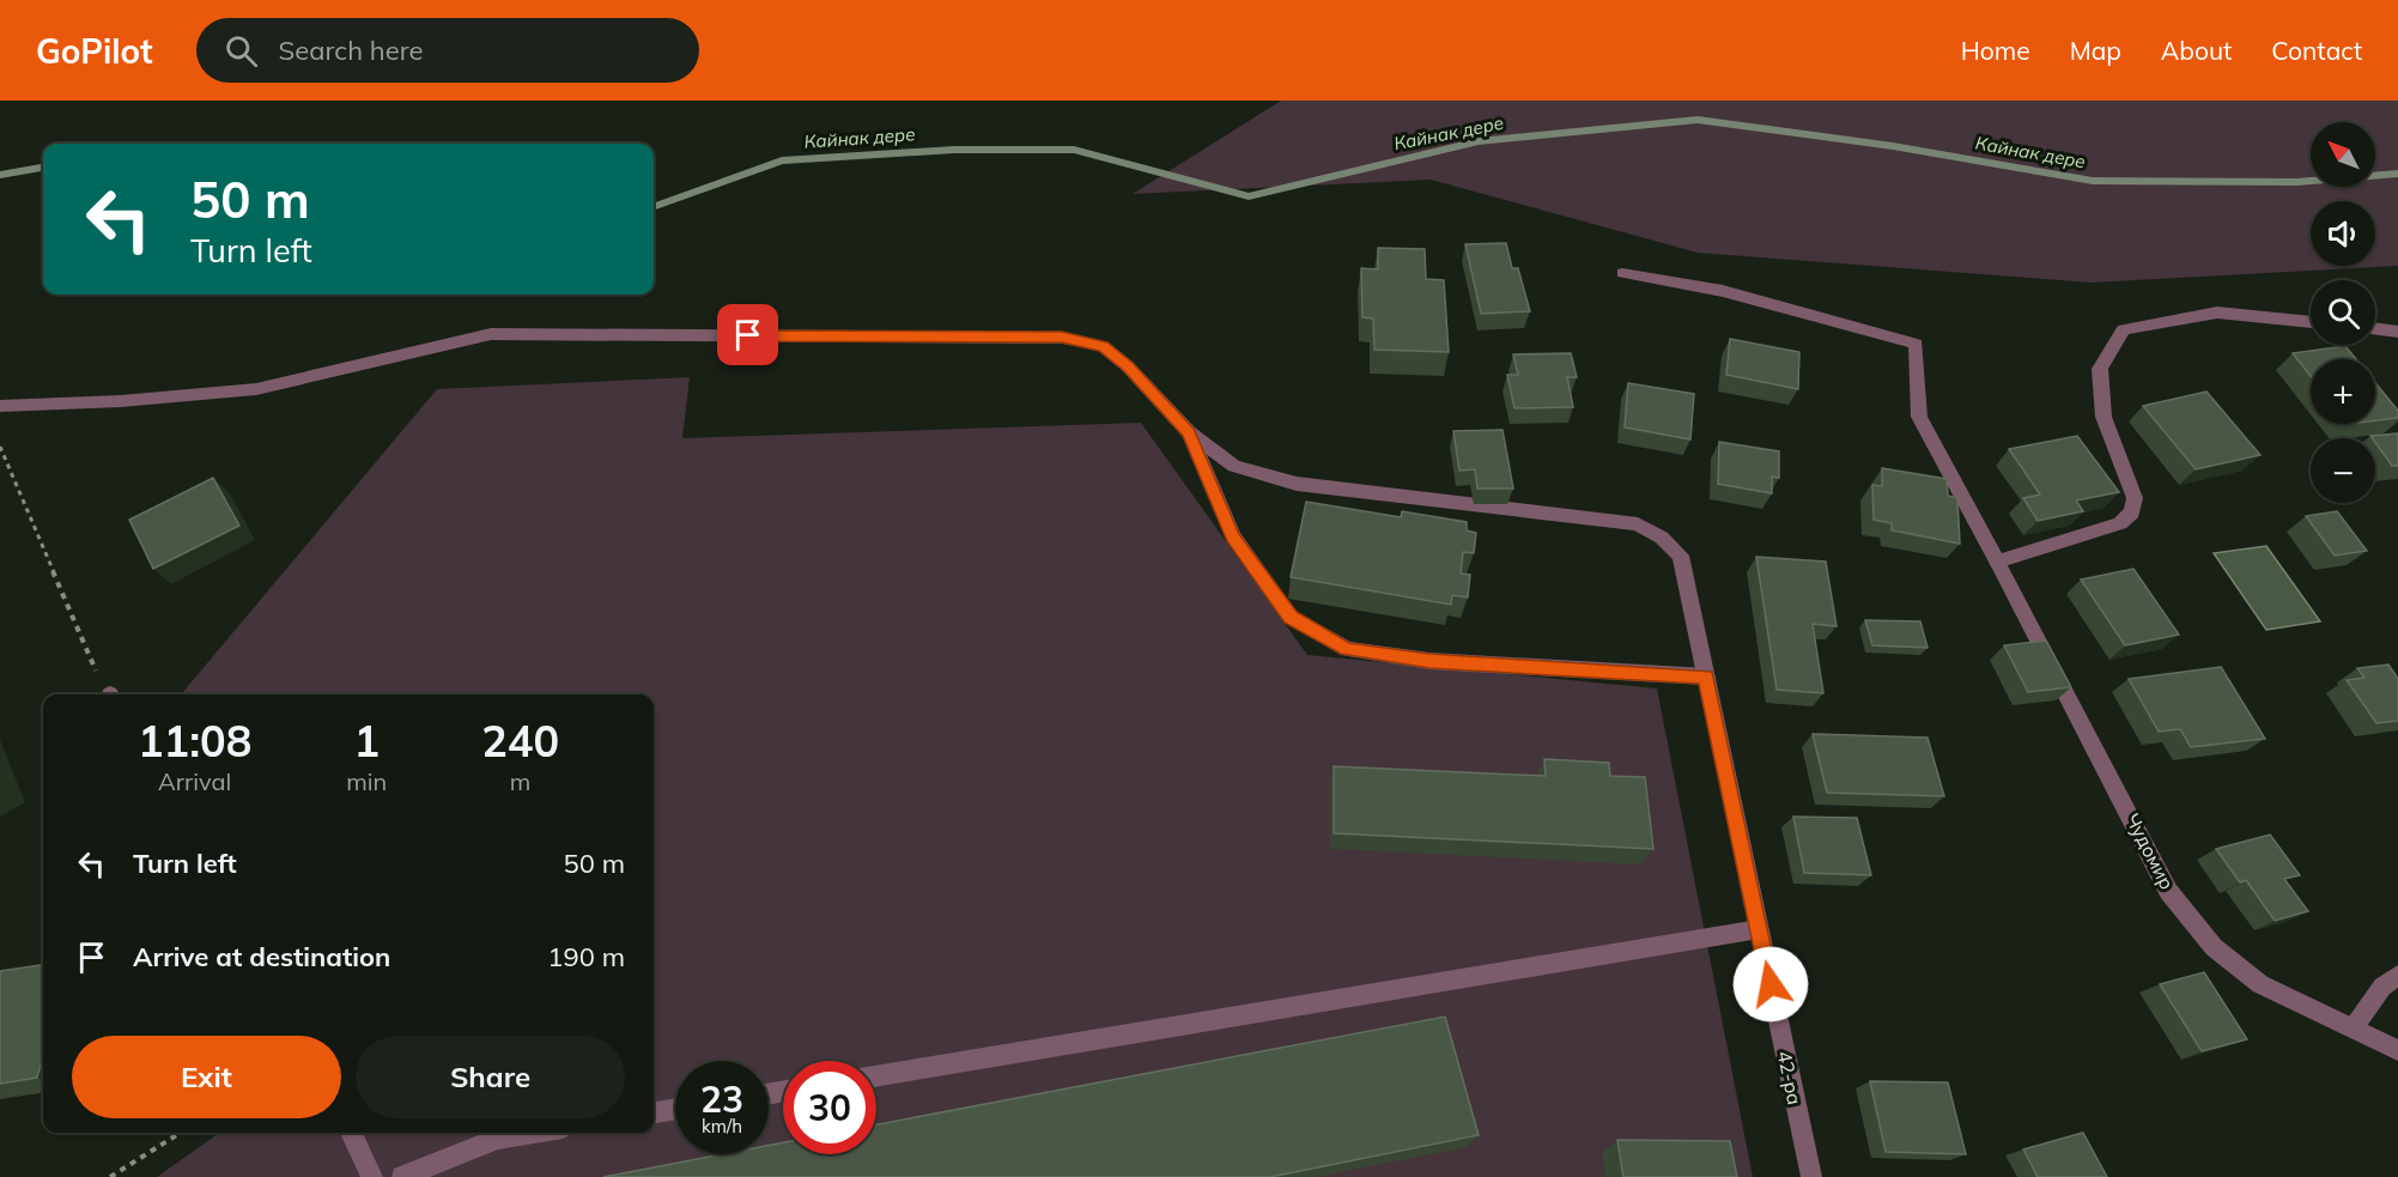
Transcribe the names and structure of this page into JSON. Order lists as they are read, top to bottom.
{
  "streets": {
    "street": ["Чудомир", "42-ра"]
  },
  "water": ["Кайнак дере"],
  "north": "top left",
  "page": {
    "header": "GoPilot",
    "search": "Search here",
    "nav": [
      "Home",
      "Map",
      "About",
      "Contact"
    ],
    "map_buttons": ["+", "−"],
    "turn": ["50 m", "Turn left"],
    "eta": [
      "11:08",
      "Arrival",
      "1",
      "min",
      "240",
      "m"
    ],
    "list": [
      {
        "name": "Turn left",
        "value": "50 m"
      },
      {
        "name": "Arrive at destination",
        "value": "190 m"
      }
    ],
    "buttons": ["Exit", "Share"],
    "speed": "23 km/h",
    "limit": "30"
  }
}
